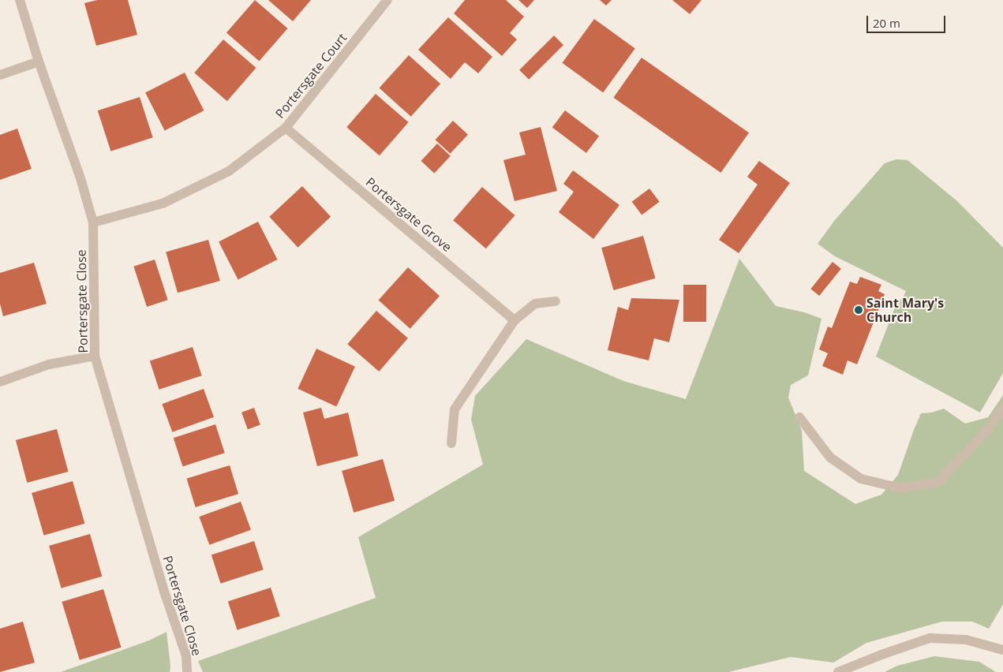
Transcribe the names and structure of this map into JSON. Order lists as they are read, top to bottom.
{
  "streets": {
    "street": ["Portersgate Court", "Portersgate Grove", "Portersgate Close"]
  },
  "crossings": [
    ["Portersgate Court", "Portersgate Grove"],
    ["Portersgate Court", "Portersgate Close"]
  ],
  "places": ["Saint Mary's Church"],
  "scale_bar": "20 m"
}
